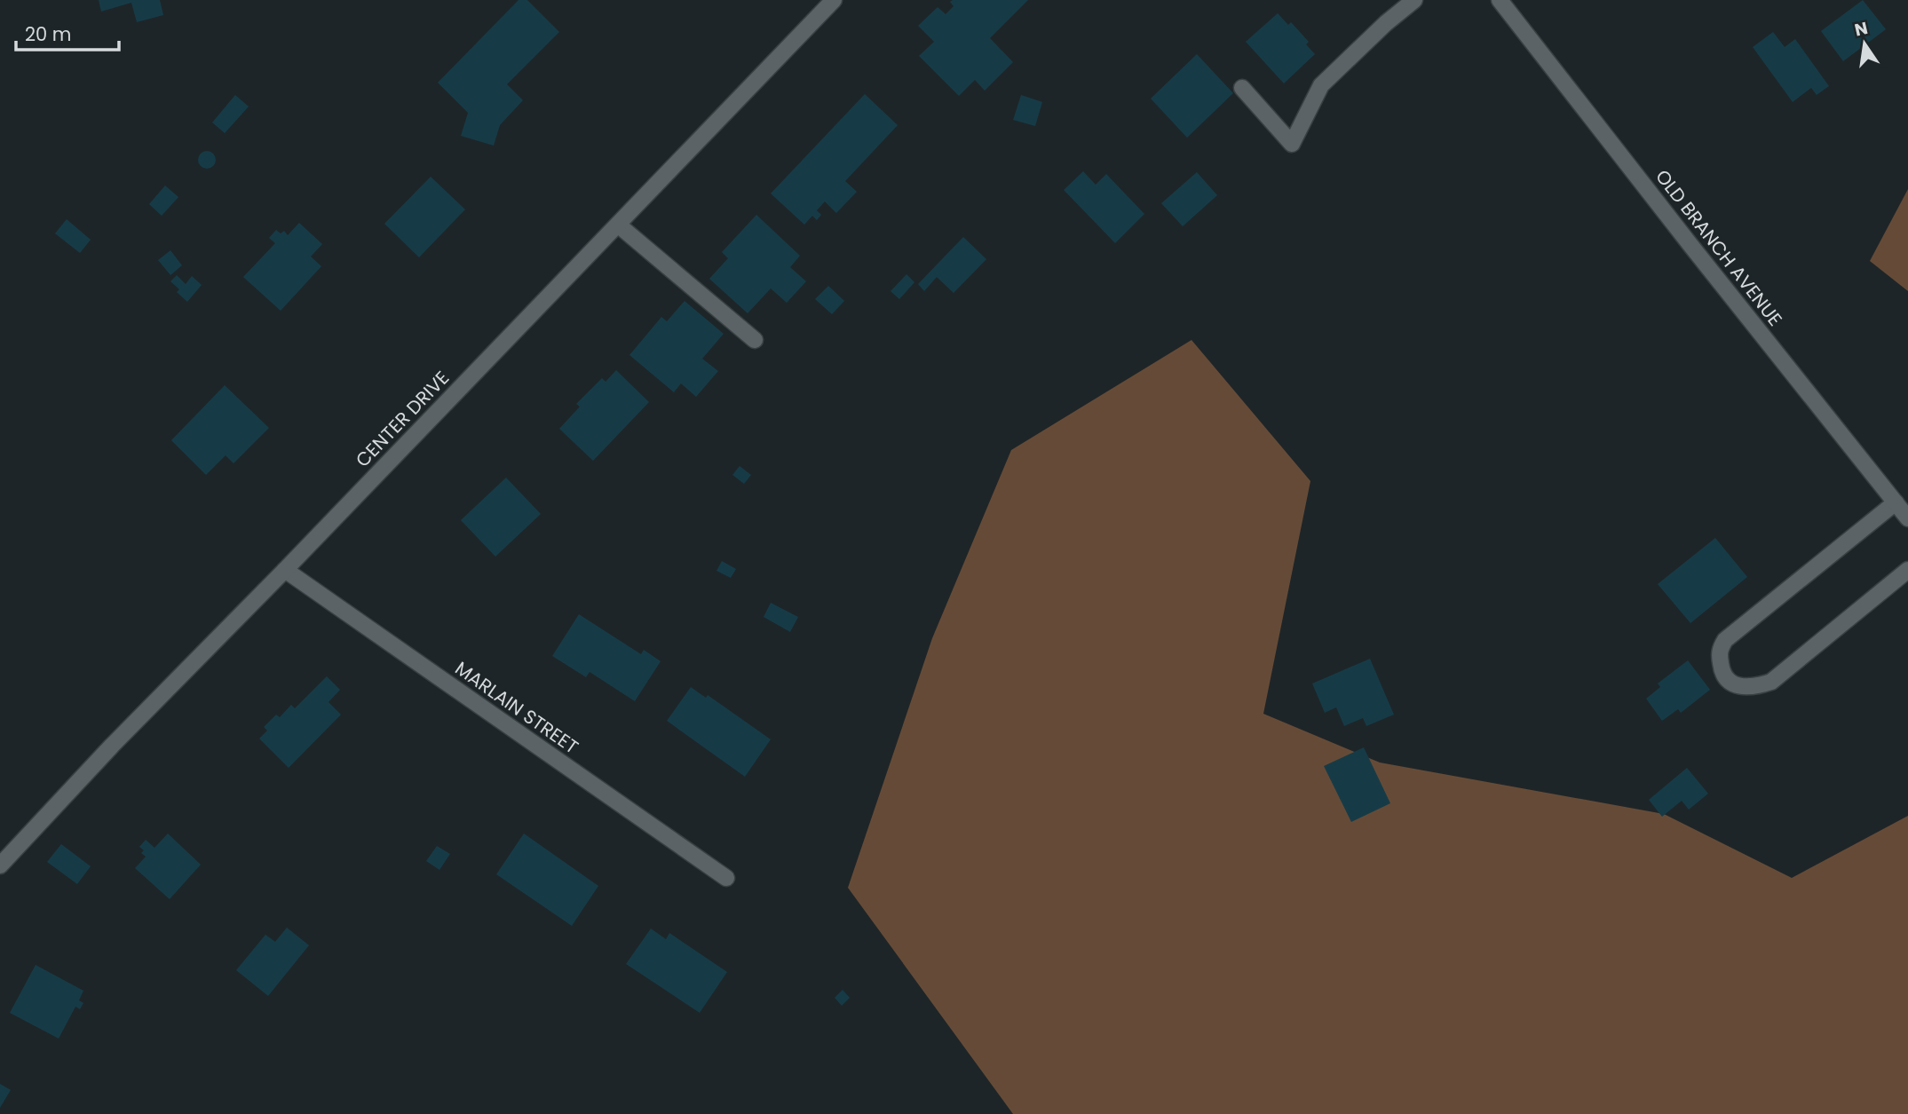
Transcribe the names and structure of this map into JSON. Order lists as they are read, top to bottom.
{
  "streets": {
    "street": ["OLD BRANCH AVENUE", "CENTER DRIVE", "MARLAIN STREET"]
  },
  "crossings": [
    ["CENTER DRIVE", "MARLAIN STREET"]
  ],
  "scale_bar": "20 m",
  "north": "top"
}
